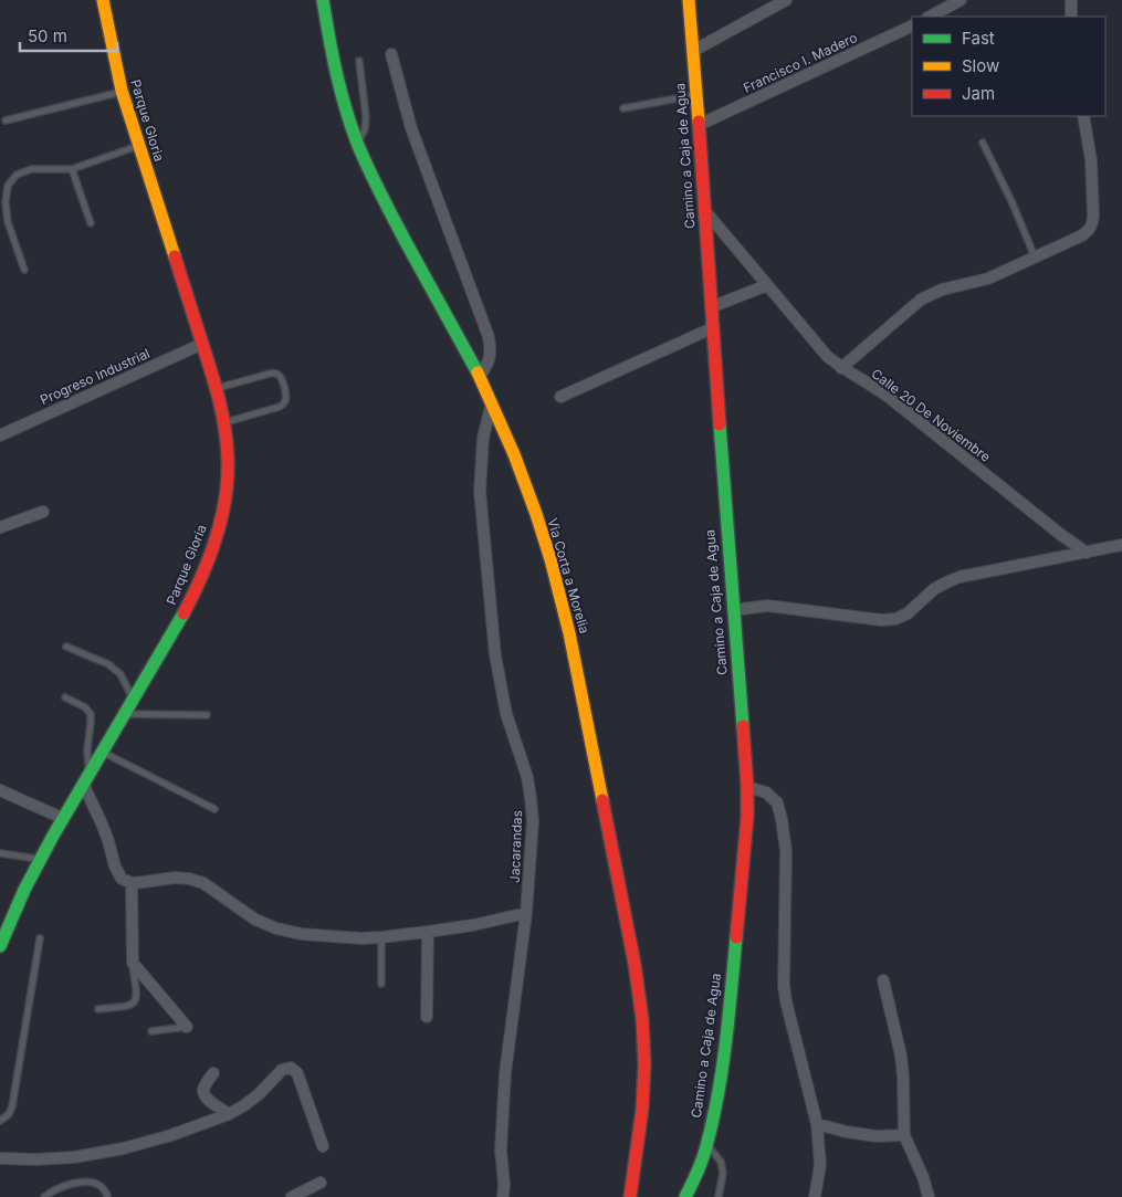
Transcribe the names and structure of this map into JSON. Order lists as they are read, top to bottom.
{
  "streets": {
    "main road": ["Parque Gloria", "Camino a Caja de Agua", "Via Corta a Morelia"],
    "street": [
      "Francisco I. Madero",
      "Progreso Industrial",
      "Calle 20 De Noviembre",
      "Jacarandas"
    ]
  },
  "crossings": [
    ["Francisco I. Madero", "Camino a Caja de Agua"],
    ["Parque Gloria", "Progreso Industrial"],
    ["Camino a Caja de Agua", "Calle 20 De Noviembre"],
    ["Via Corta a Morelia", "Jacarandas"]
  ],
  "legend": ["Fast", "Slow", "Jam"],
  "scale_bar": "50 m"
}
